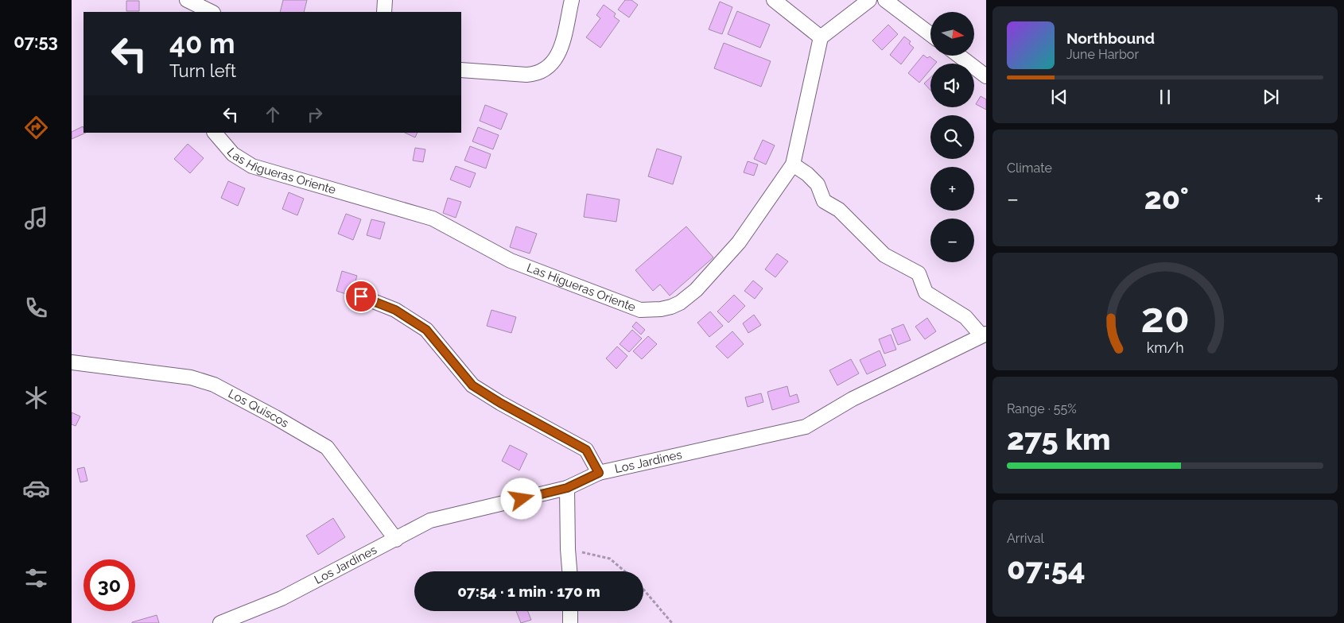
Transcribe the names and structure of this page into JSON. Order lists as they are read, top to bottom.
{
  "streets": {
    "street": ["Las Higueras Oriente", "Los Quiscos", "Los Jardines"]
  },
  "crossings": [
    ["Los Quiscos", "Los Jardines"]
  ],
  "north": "right",
  "page": {
    "tabs": "07:53",
    "map_buttons": ["+", "−"],
    "turn": ["40 m", "Turn left"],
    "song": ["Northbound", "June Harbor"],
    "tile": [
      "Climate",
      ["Range · 55%", "275 km"],
      ["Arrival", "07:54"]
    ],
    "heat": ["−", "20°", "+"],
    "limit": "30",
    "trip": "07:54 · 1 min · 170 m",
    "gauge": ["20", "km/h"]
  }
}
